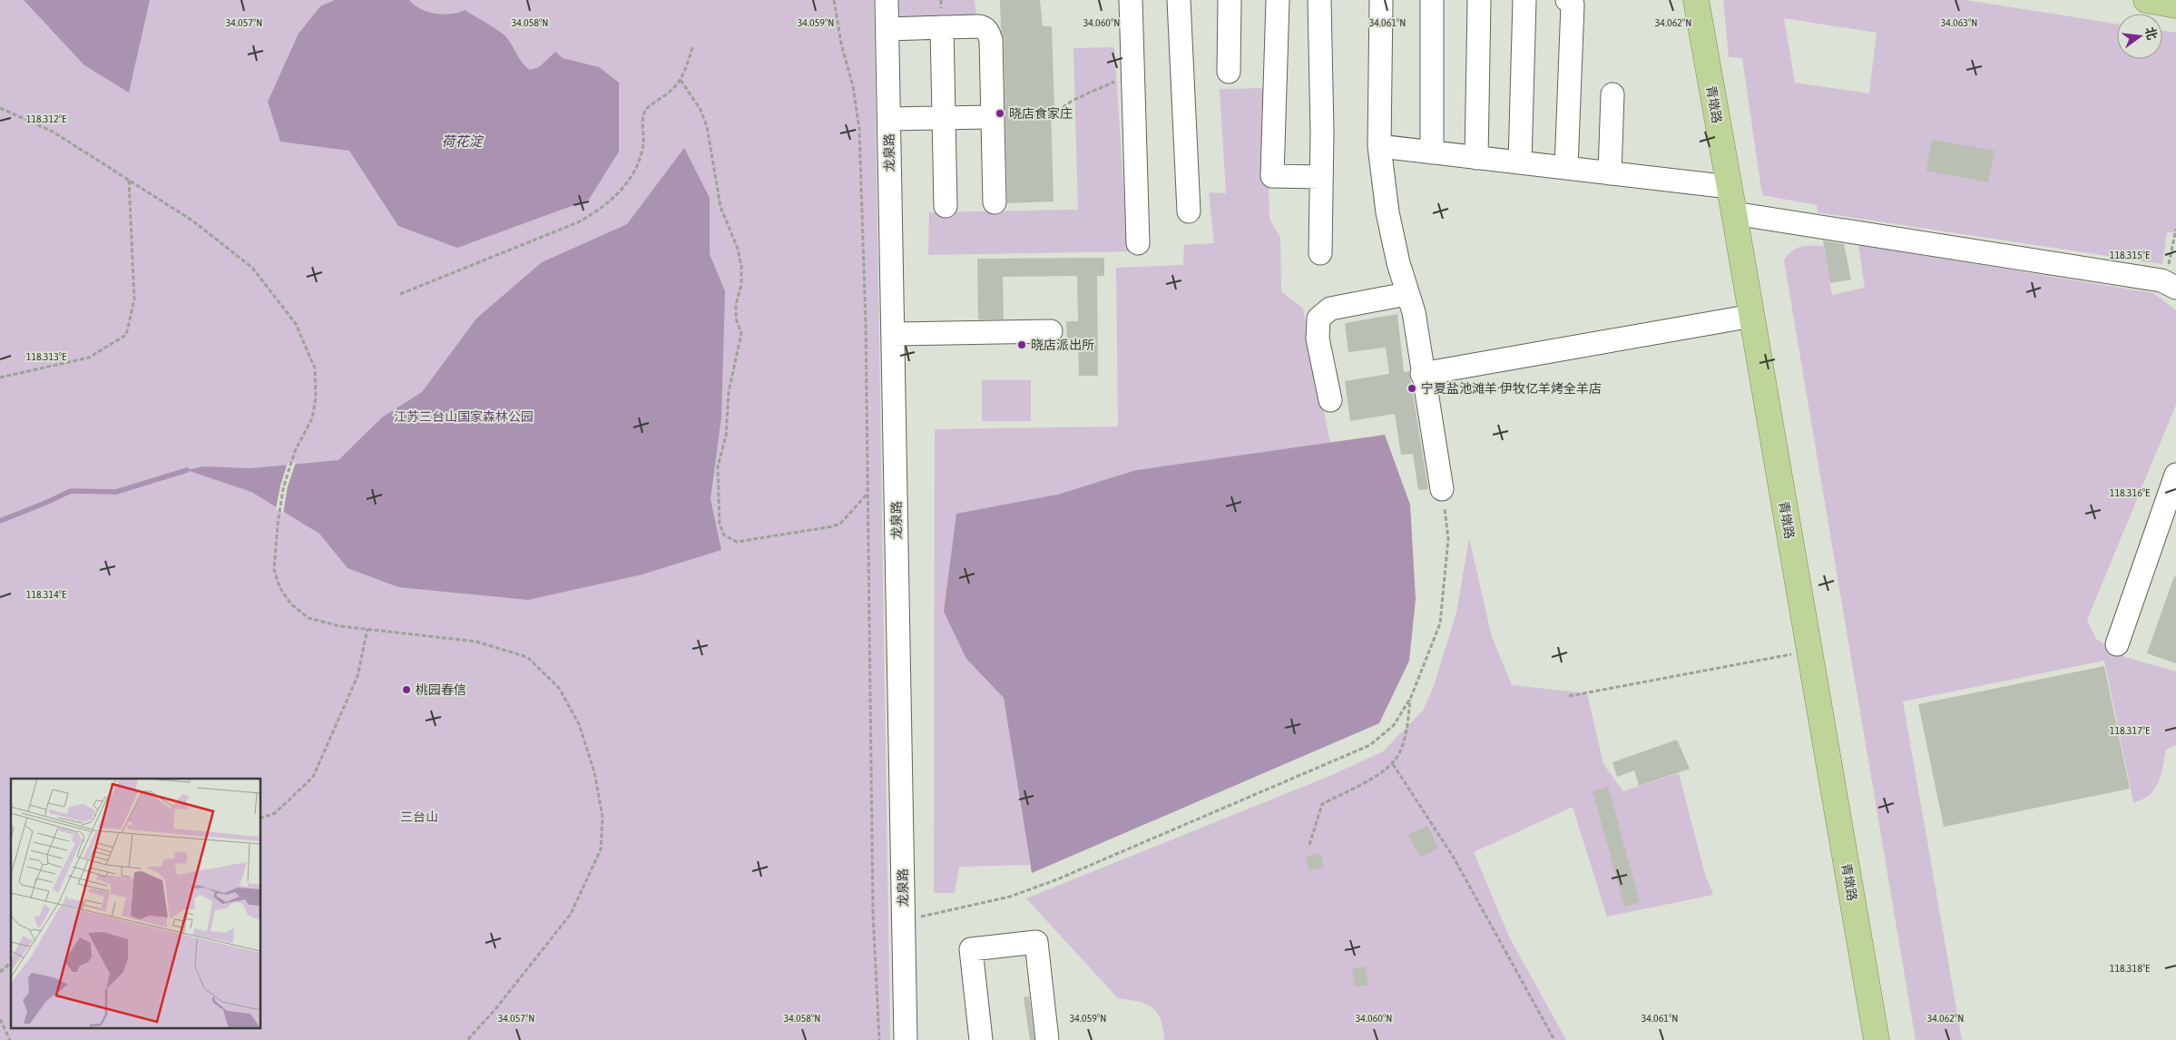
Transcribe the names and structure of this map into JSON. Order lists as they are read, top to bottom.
{
  "streets": {
    "main road": ["青墩路"],
    "street": ["龙泉路"]
  },
  "water": ["荷花淀"],
  "parks": ["江苏三台山国家森林公园", "三台山"],
  "places": [
    "晓店食家庄",
    "晓店派出所",
    "宁夏盐池滩羊·伊牧亿羊烤全羊店",
    "桃园春信"
  ],
  "north": "right",
  "coordinates": [
    "34.057°N",
    "34.058°N",
    "34.059°N",
    "34.060°N",
    "34.061°N",
    "34.062°N",
    "34.063°N",
    "118.312°E",
    "118.315°E",
    "118.313°E",
    "118.316°E",
    "118.314°E",
    "118.317°E",
    "118.318°E"
  ]
}
